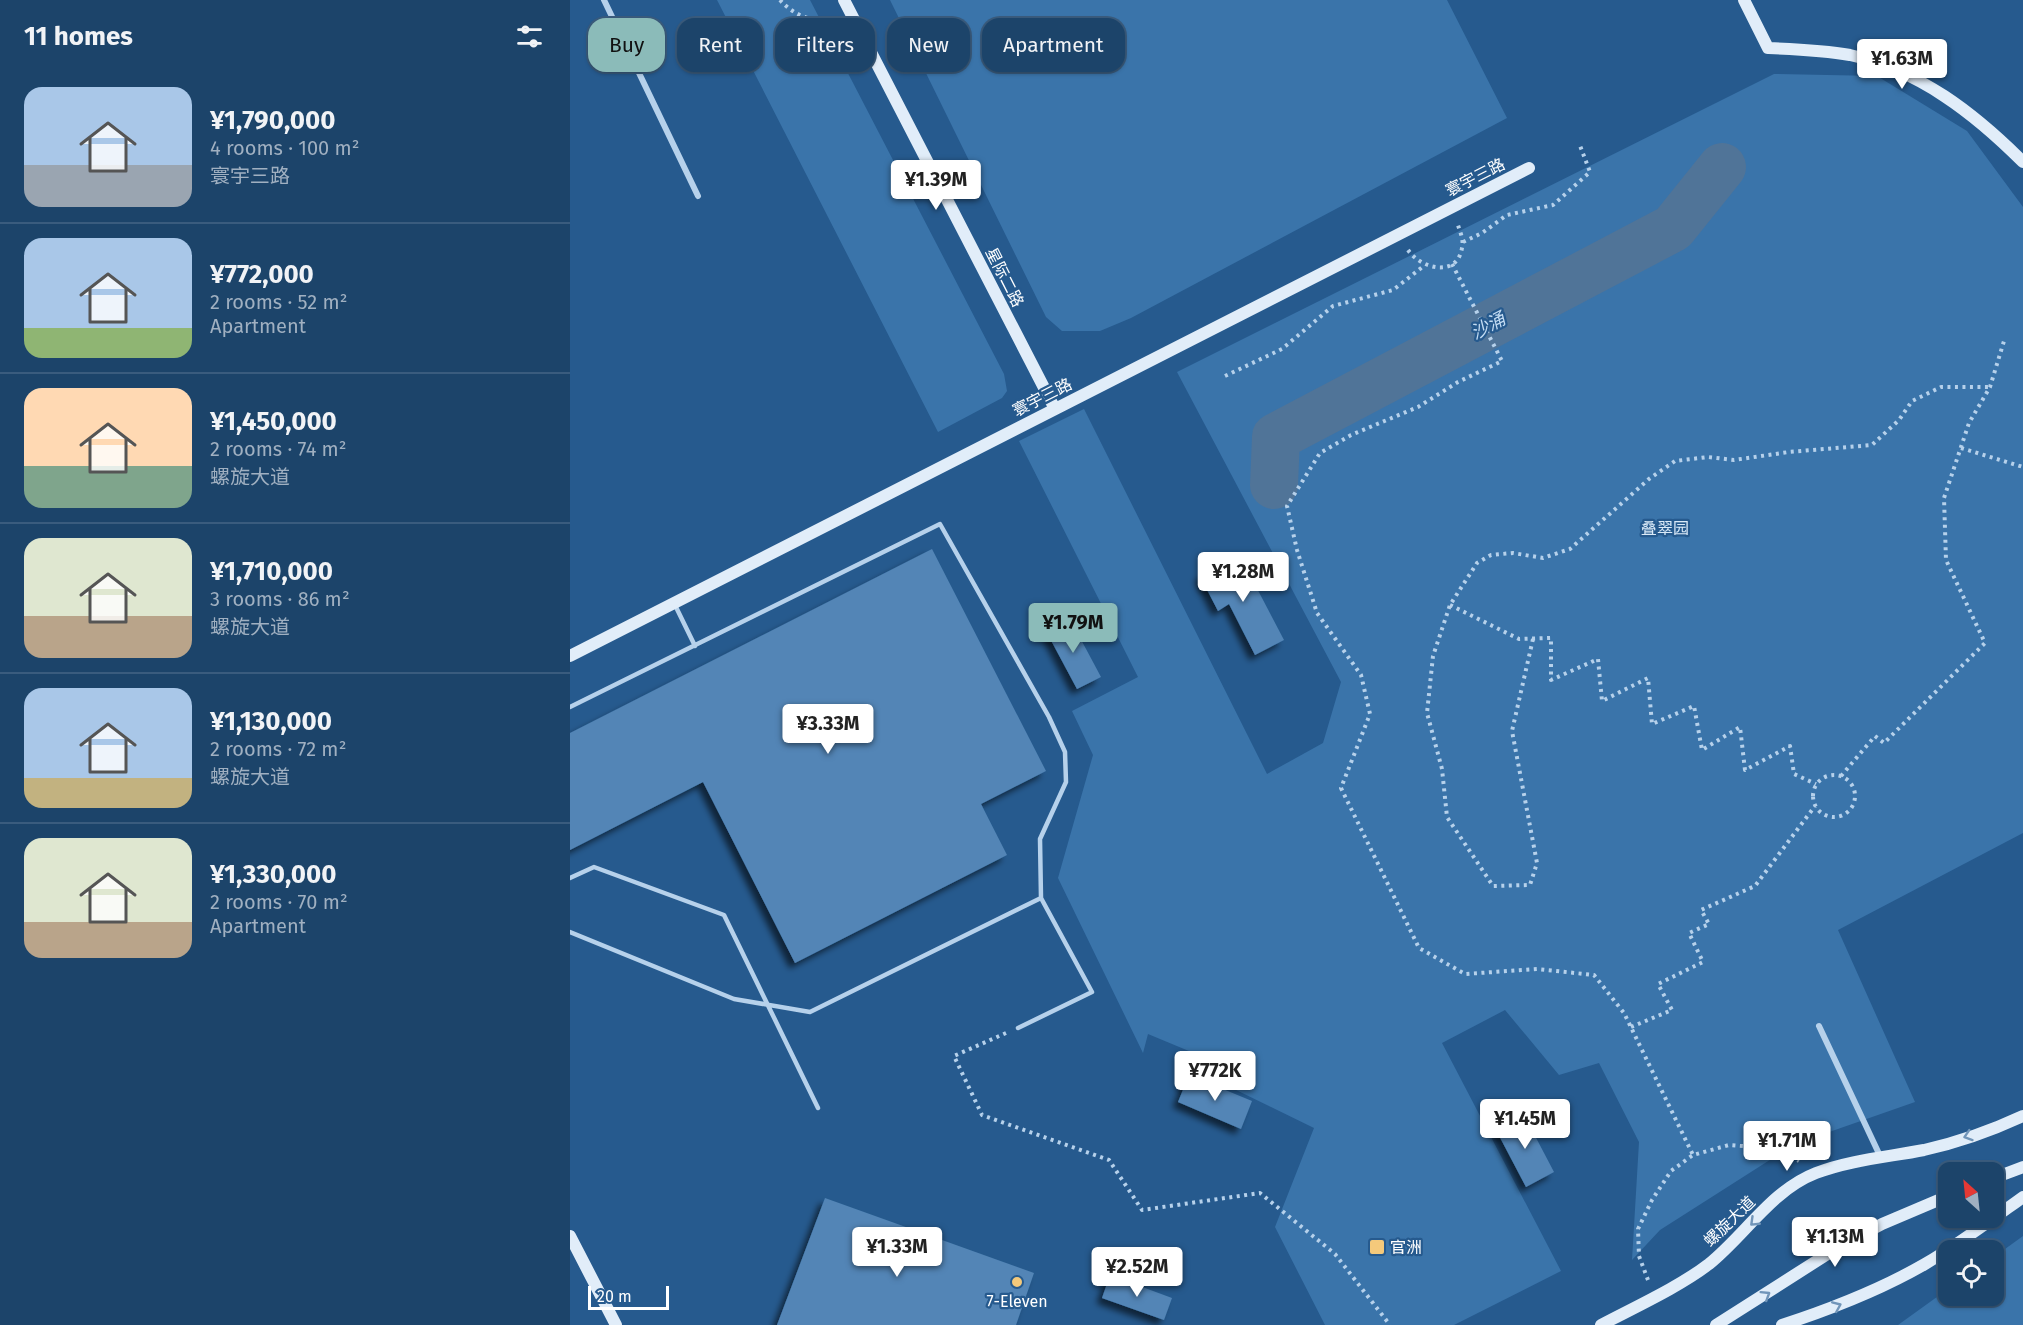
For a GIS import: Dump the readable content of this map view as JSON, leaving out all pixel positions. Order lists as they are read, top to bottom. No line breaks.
{"streets":{"street":["寰宇三路","星际二路","螺旋大道"]},"crossings":[["寰宇三路","星际二路"]],"water":["沙涌"],"parks":["叠翠园"],"places":{"transit":["官洲"],"other":["7-Eleven"]},"scale_bar":"20 m","north":"top left","page":{"heading":"11 homes","chip":["Buy","Rent","Filters","New","Apartment"],"price":["¥1.63M","¥1.39M","¥1.28M","¥1.79M","¥3.33M","¥772K","¥1.45M","¥1.71M","¥1.13M","¥1.33M","¥2.52M"],"list":[{"name":"¥1,790,000","note":"4 rooms · 100 m² · 寰宇三路"},{"name":"¥772,000","note":"2 rooms · 52 m² · Apartment"},{"name":"¥1,450,000","note":"2 rooms · 74 m² · 螺旋大道"},{"name":"¥1,710,000","note":"3 rooms · 86 m² · 螺旋大道"},{"name":"¥1,130,000","note":"2 rooms · 72 m² · 螺旋大道"},{"name":"¥1,330,000","note":"2 rooms · 70 m² · Apartment"}],"scale":"20 m"}}
